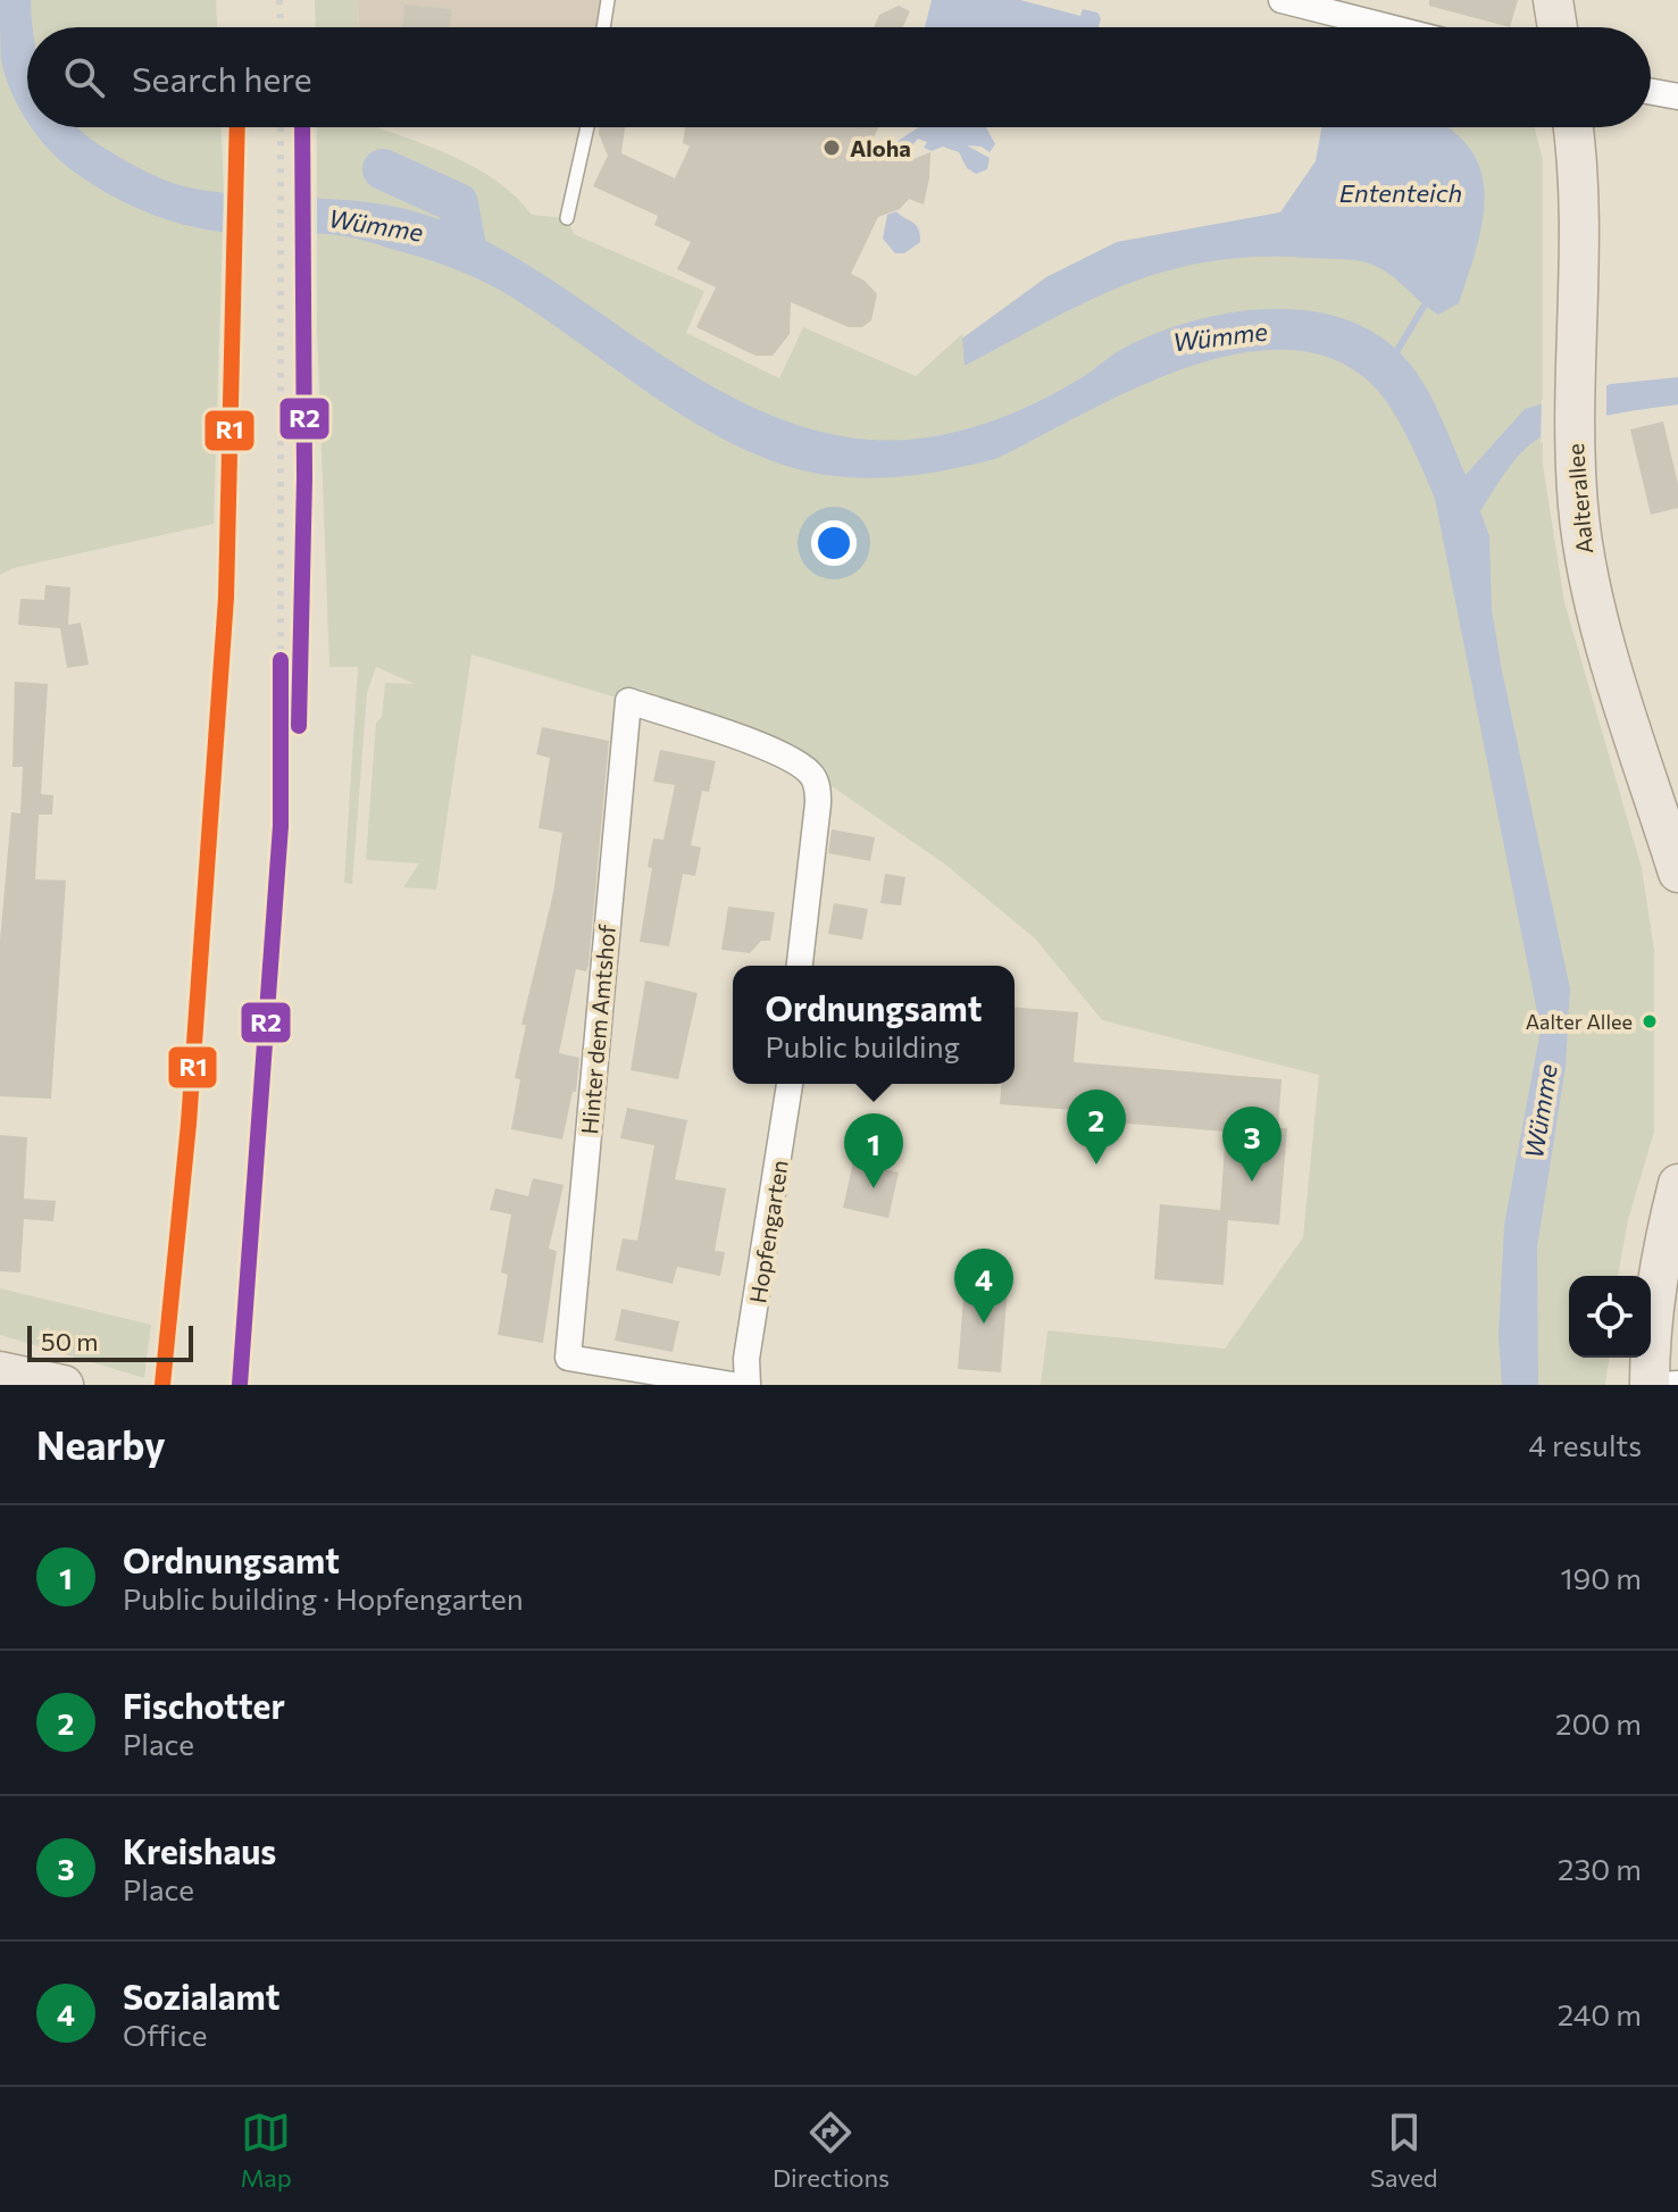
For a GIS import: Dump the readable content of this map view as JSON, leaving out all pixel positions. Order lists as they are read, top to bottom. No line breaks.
{"streets":{"main road":["Aalterallee"],"street":["Hinter dem Amtshof","Hopfengarten"]},"water":["Ententeich","Wümme"],"places":["Aloha","Aalter Allee"],"lines":["transit line R1","transit line R2"],"scale_bar":"50 m","page":{"search":"Search here","popup":["Ordnungsamt","Public building"],"pins":["2","3","1","4"],"scale":"50 m","heading":["Nearby","4 results"],"list":[{"mark":"1","name":"Ordnungsamt","note":"Public building · Hopfengarten","value":"190 m"},{"mark":"2","name":"Fischotter","note":"Place","value":"200 m"},{"mark":"3","name":"Kreishaus","note":"Place","value":"230 m"},{"mark":"4","name":"Sozialamt","note":"Office","value":"240 m"}],"nav":["Map","Directions","Saved"]}}
